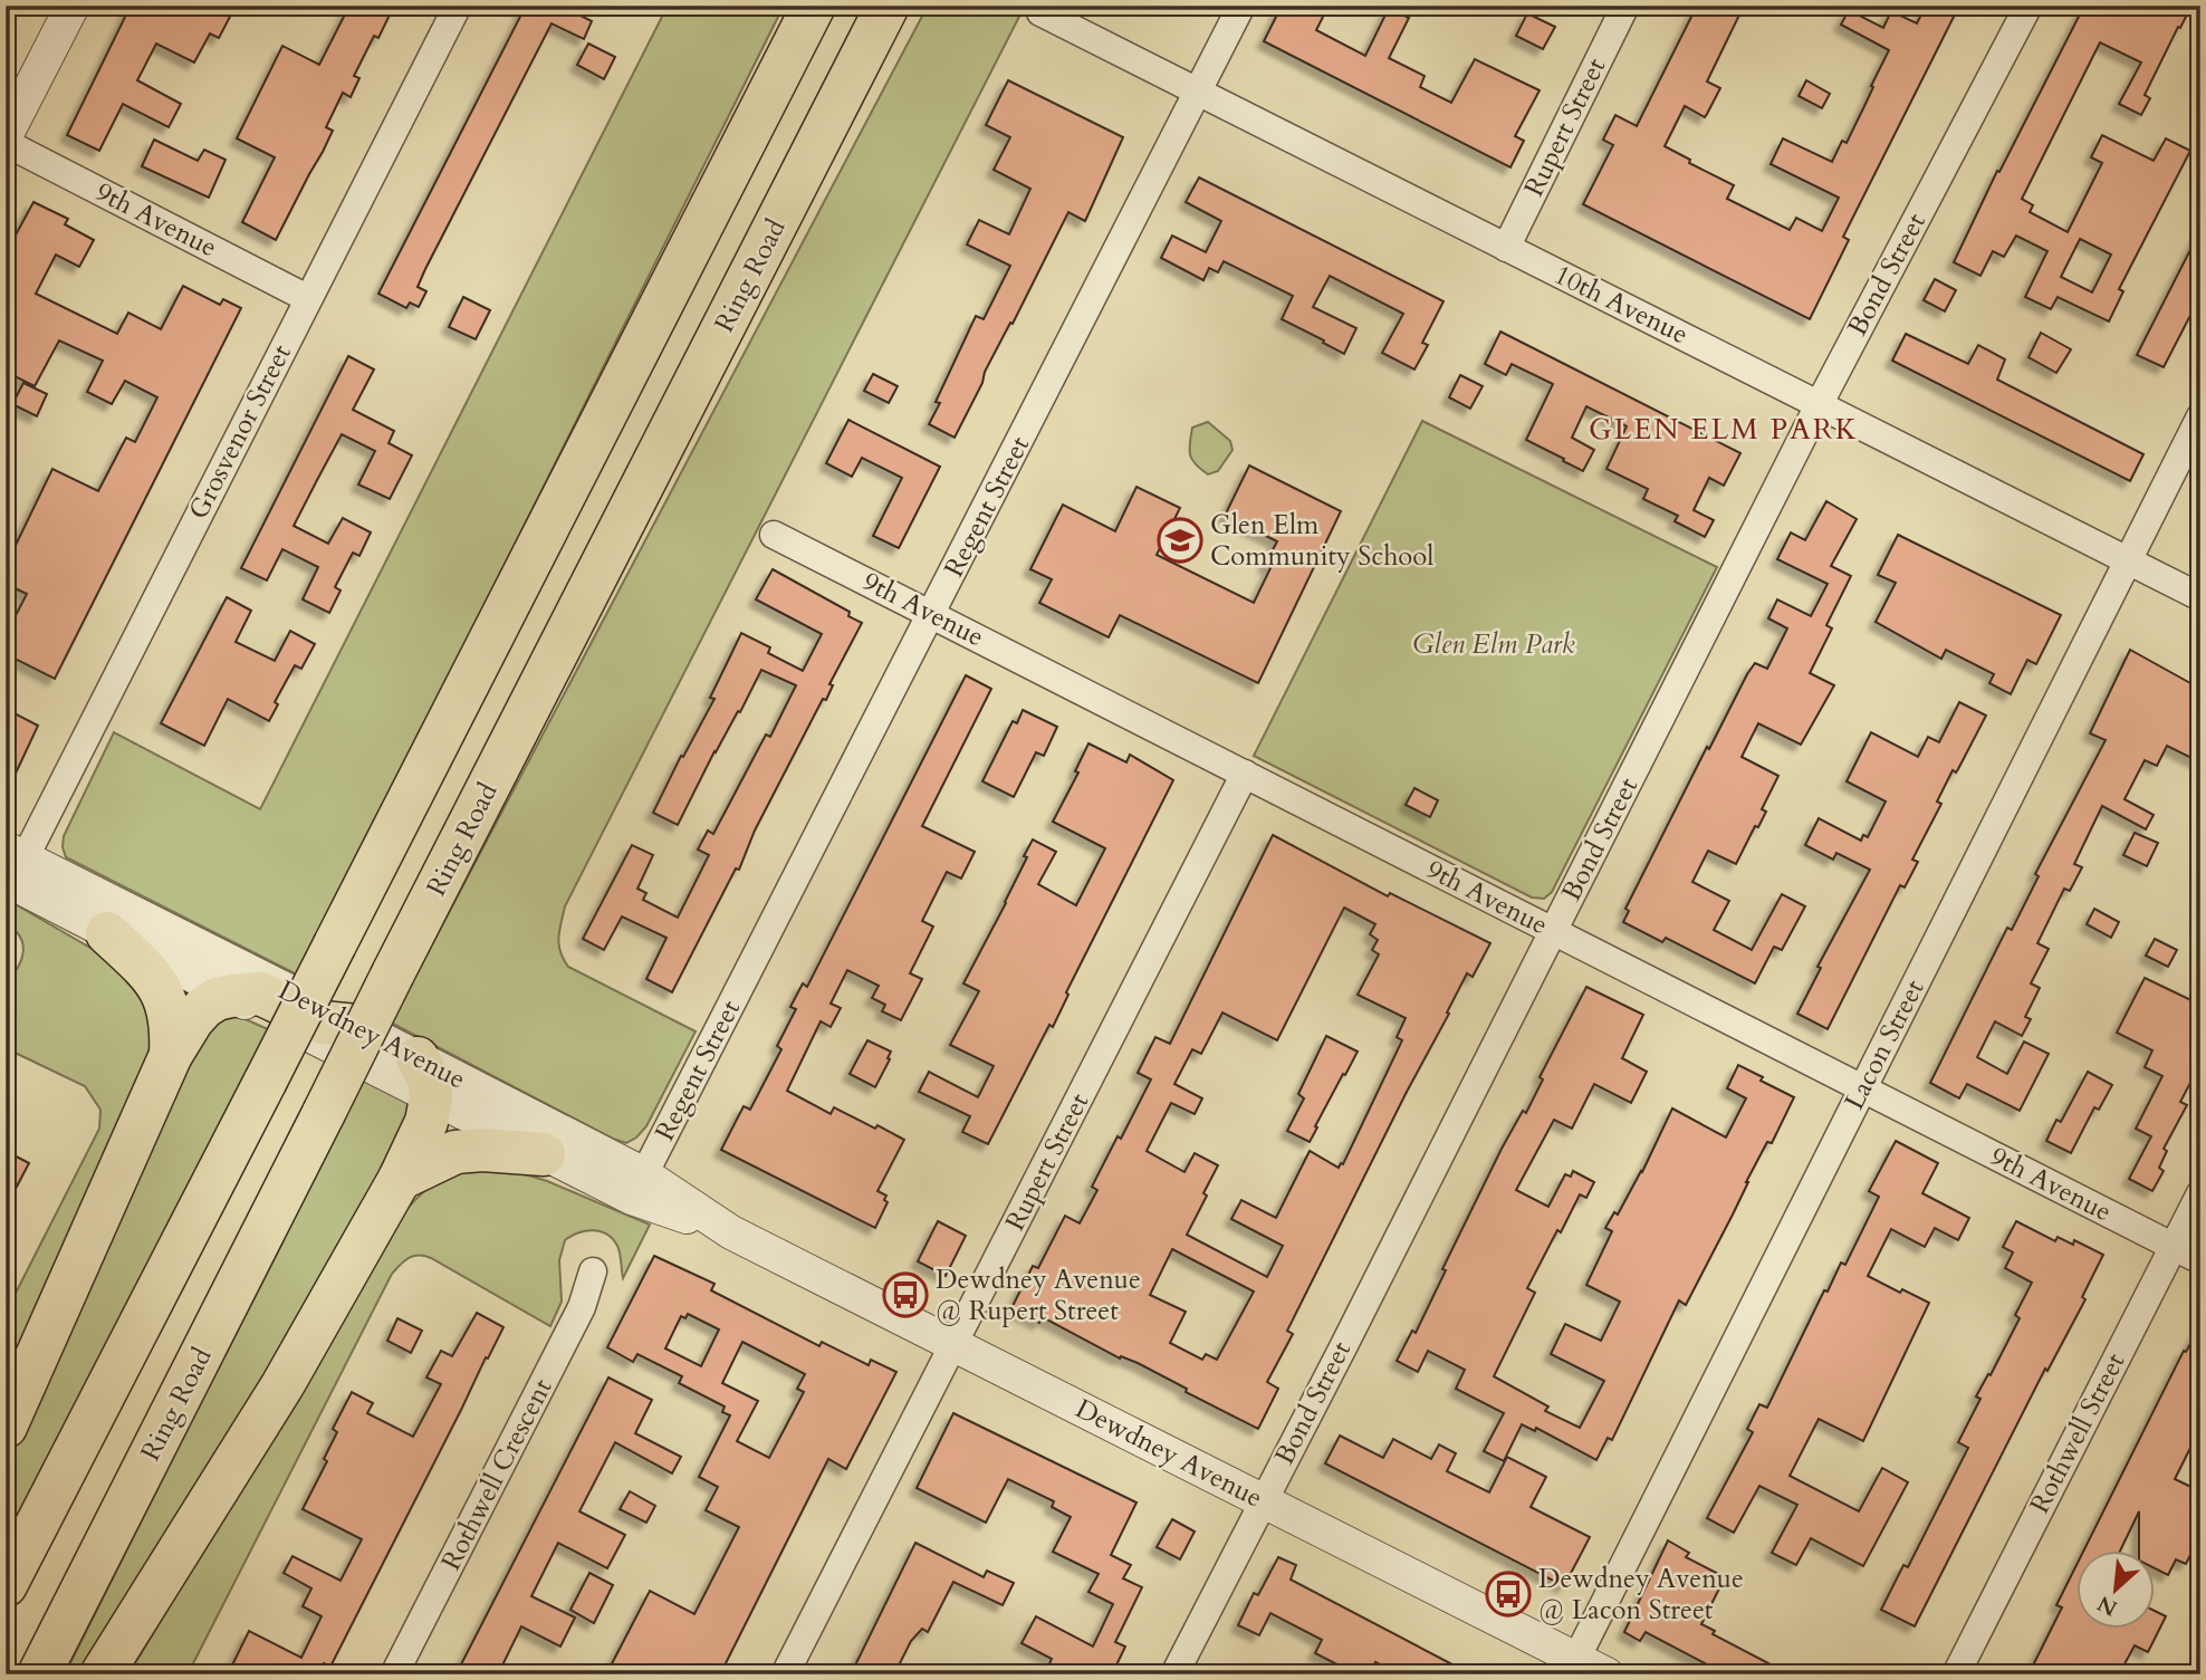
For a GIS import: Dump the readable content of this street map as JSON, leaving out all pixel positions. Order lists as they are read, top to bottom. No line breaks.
{"streets":{"highway":["Ring Road"],"street":["Rupert Street","9th Avenue","Bond Street","10th Avenue","Grosvenor Street","Regent Street","Dewdney Avenue","Lacon Street","Rothwell Street","Rothwell Crescent"]},"crossings":[["Rupert Street","9th Avenue"],["Rupert Street","10th Avenue"],["Rupert Street","Dewdney Avenue"],["9th Avenue","Bond Street"],["9th Avenue","Grosvenor Street"],["9th Avenue","Regent Street"],["9th Avenue","Lacon Street"],["9th Avenue","Rothwell Street"],["Bond Street","10th Avenue"],["Bond Street","Dewdney Avenue"],["10th Avenue","Regent Street"],["10th Avenue","Lacon Street"],["Grosvenor Street","Dewdney Avenue"],["Regent Street","Dewdney Avenue"],["Dewdney Avenue","Lacon Street"]],"districts":["GLEN ELM PARK"],"parks":["Glen Elm Park"],"places":{"school or university":["Glen Elm Community School"],"bus stop":["Dewdney Avenue @ Rupert Street","Dewdney Avenue @ Lacon Street"]},"north":"bottom left"}
